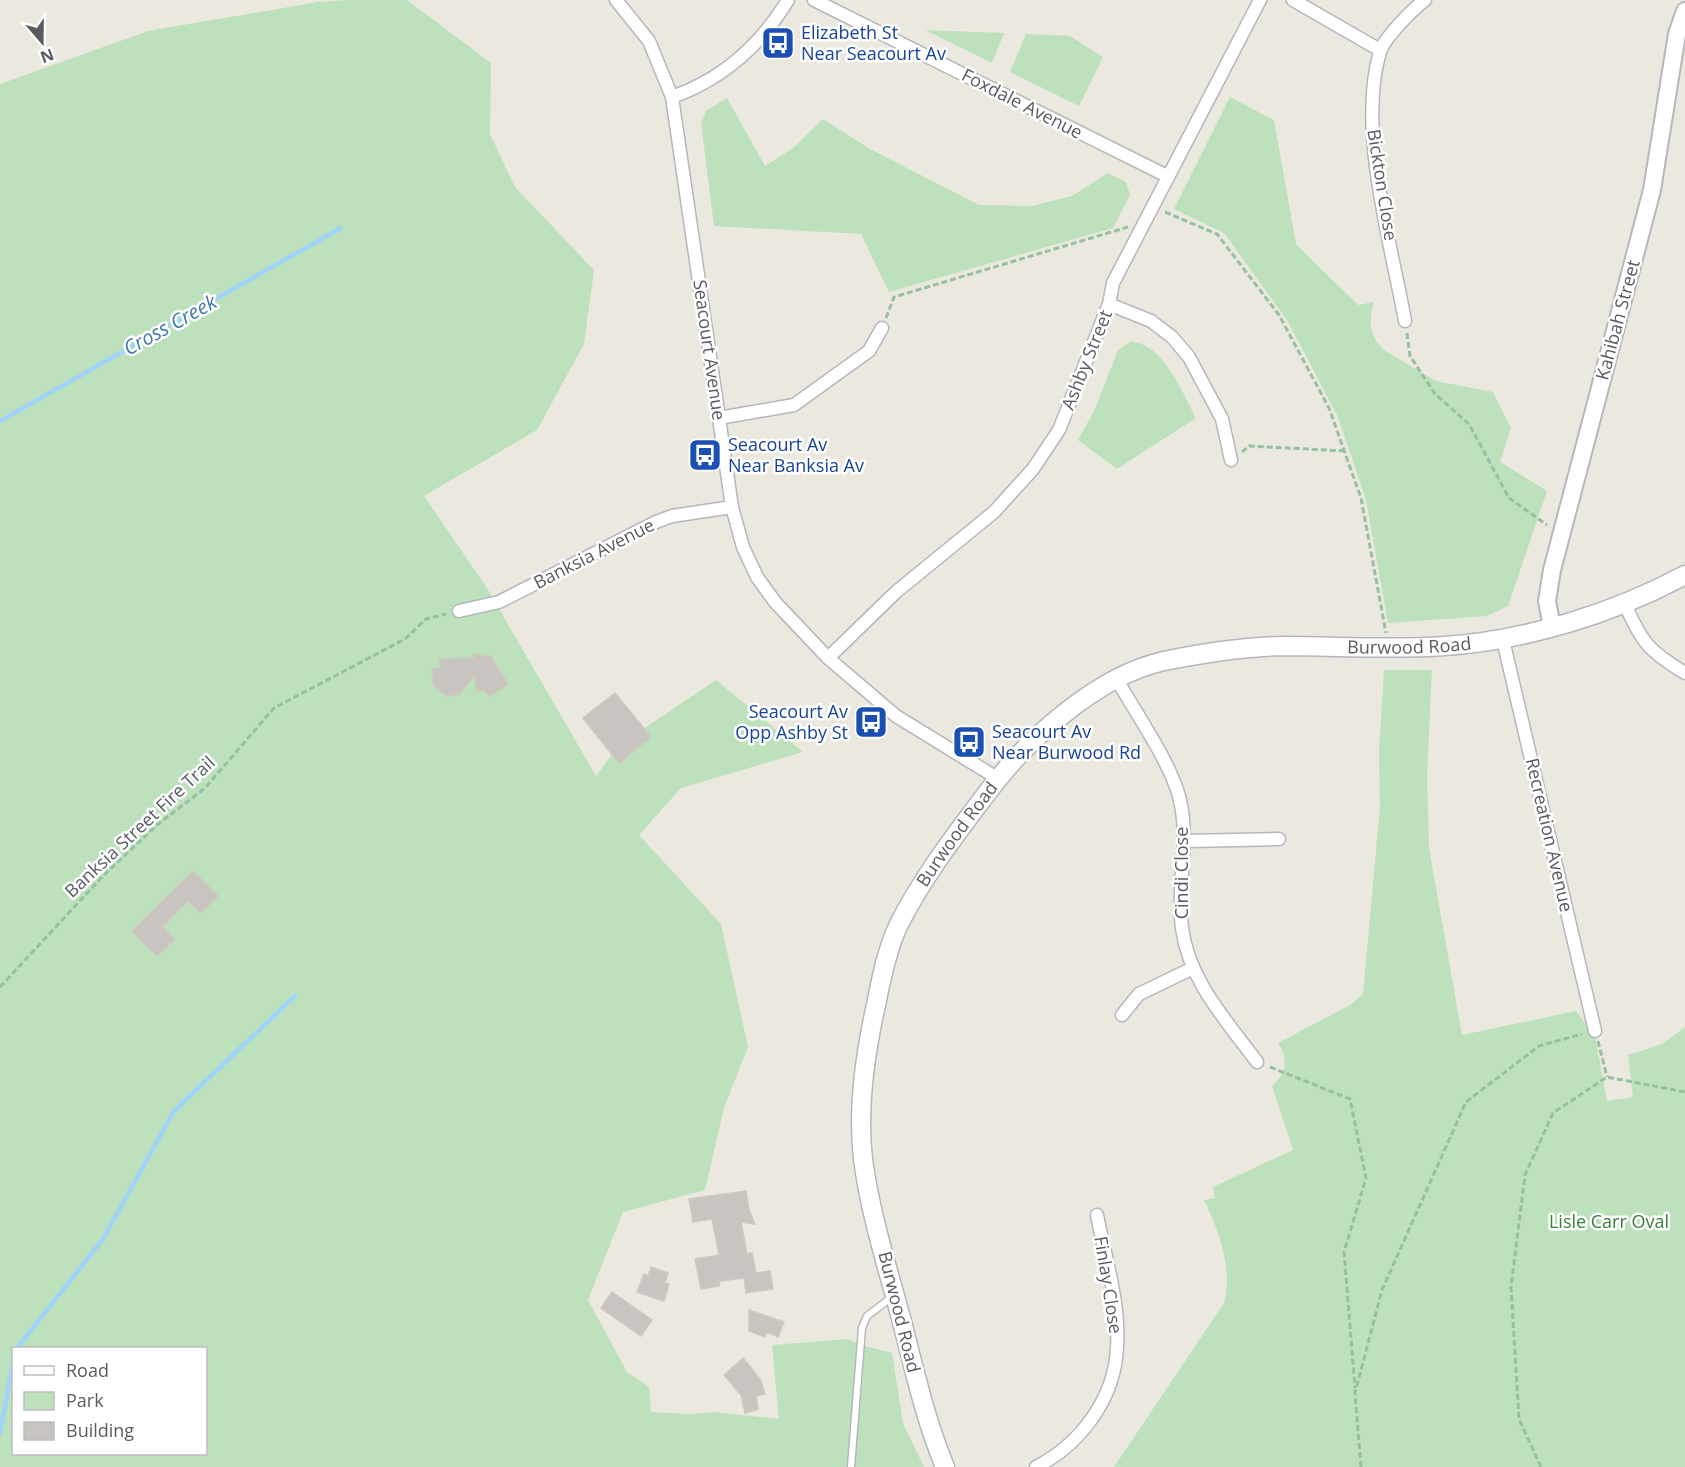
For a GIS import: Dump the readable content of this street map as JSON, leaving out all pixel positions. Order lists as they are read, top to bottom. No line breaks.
{"streets":{"main road":["Burwood Road"],"street":["Foxdale Avenue","Bickton Close","Kahibah Street","Seacourt Avenue","Ashby Street","Banksia Avenue","Recreation Avenue","Cindi Close","Finlay Close"],"path":["Banksia Street Fire Trail"]},"crossings":[["Foxdale Avenue","Ashby Street"],["Kahibah Street","Burwood Road"],["Seacourt Avenue","Ashby Street"],["Seacourt Avenue","Banksia Avenue"],["Seacourt Avenue","Burwood Road"],["Banksia Avenue","Banksia Street Fire Trail"],["Burwood Road","Recreation Avenue"],["Burwood Road","Cindi Close"]],"water":["Cross Creek"],"parks":["Lisle Carr Oval"],"places":{"bus stop":["Elizabeth St Near Seacourt Av","Seacourt Av Near Banksia Av","Seacourt Av Opp Ashby St","Seacourt Av Near Burwood Rd"]},"legend":["Road","Park","Building"],"north":"bottom"}
